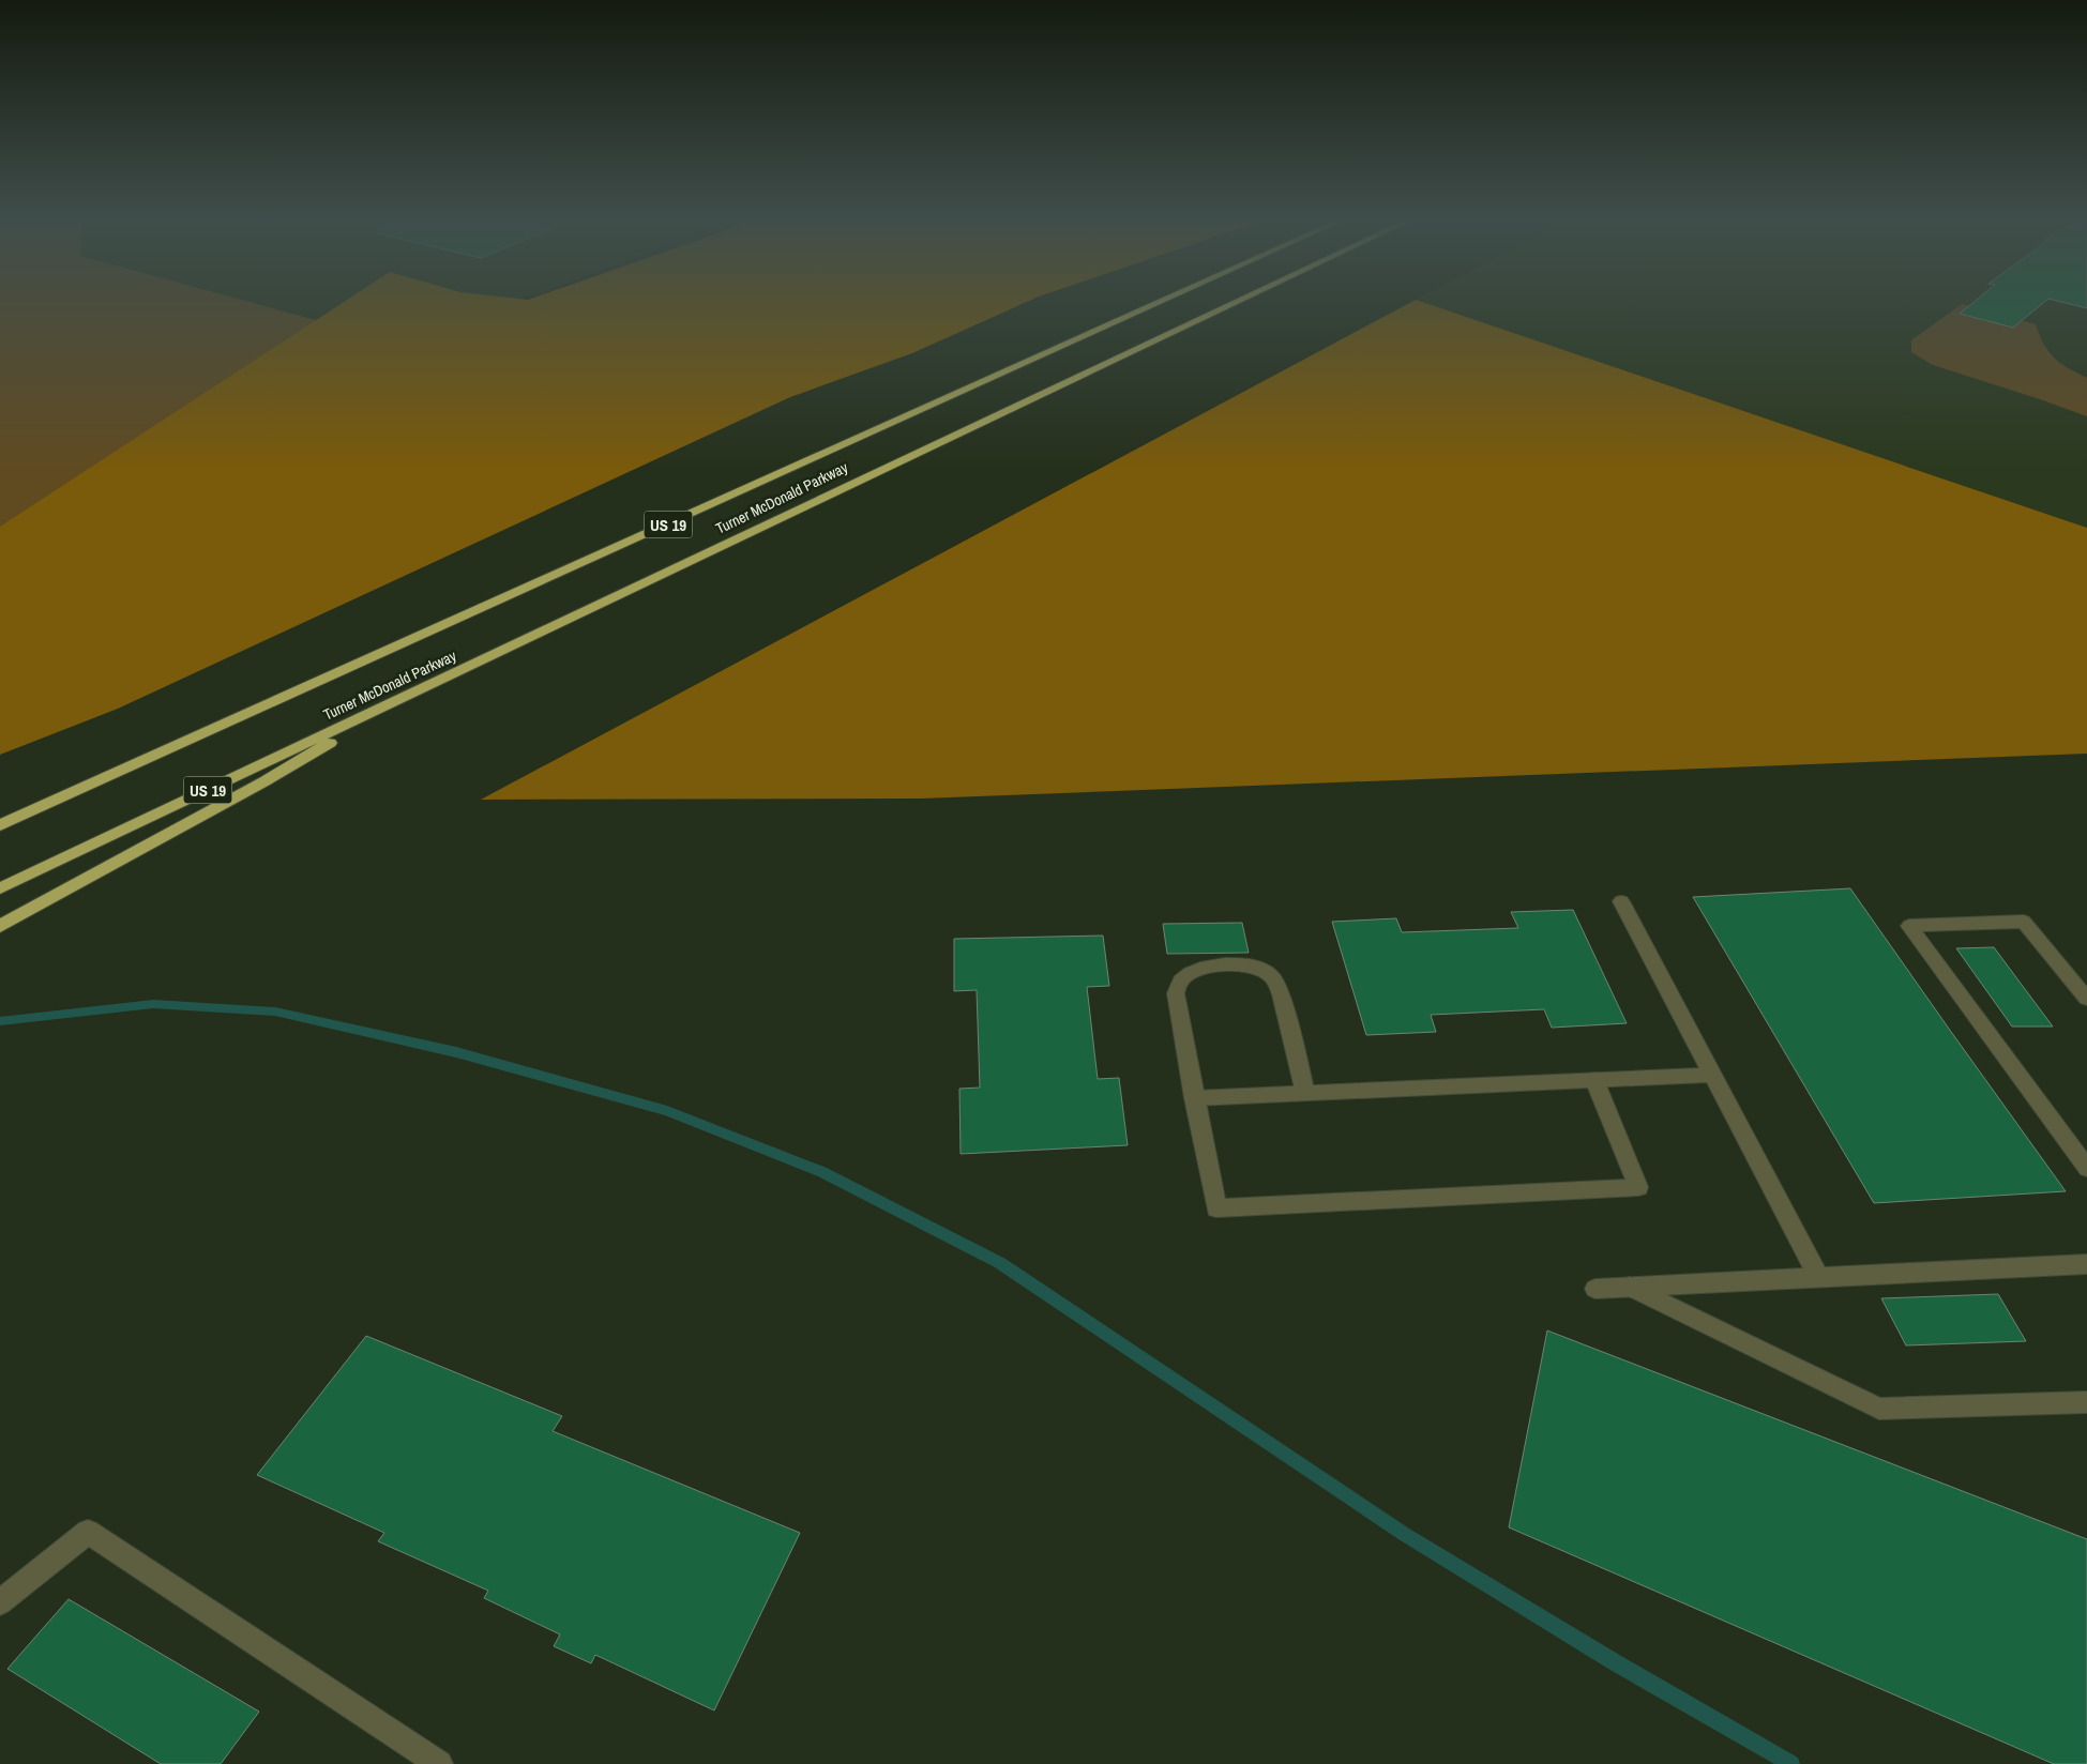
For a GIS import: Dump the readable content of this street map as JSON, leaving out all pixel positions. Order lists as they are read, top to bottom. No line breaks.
{"streets":{"highway":["Turner McDonald Parkway","US 19"]}}
